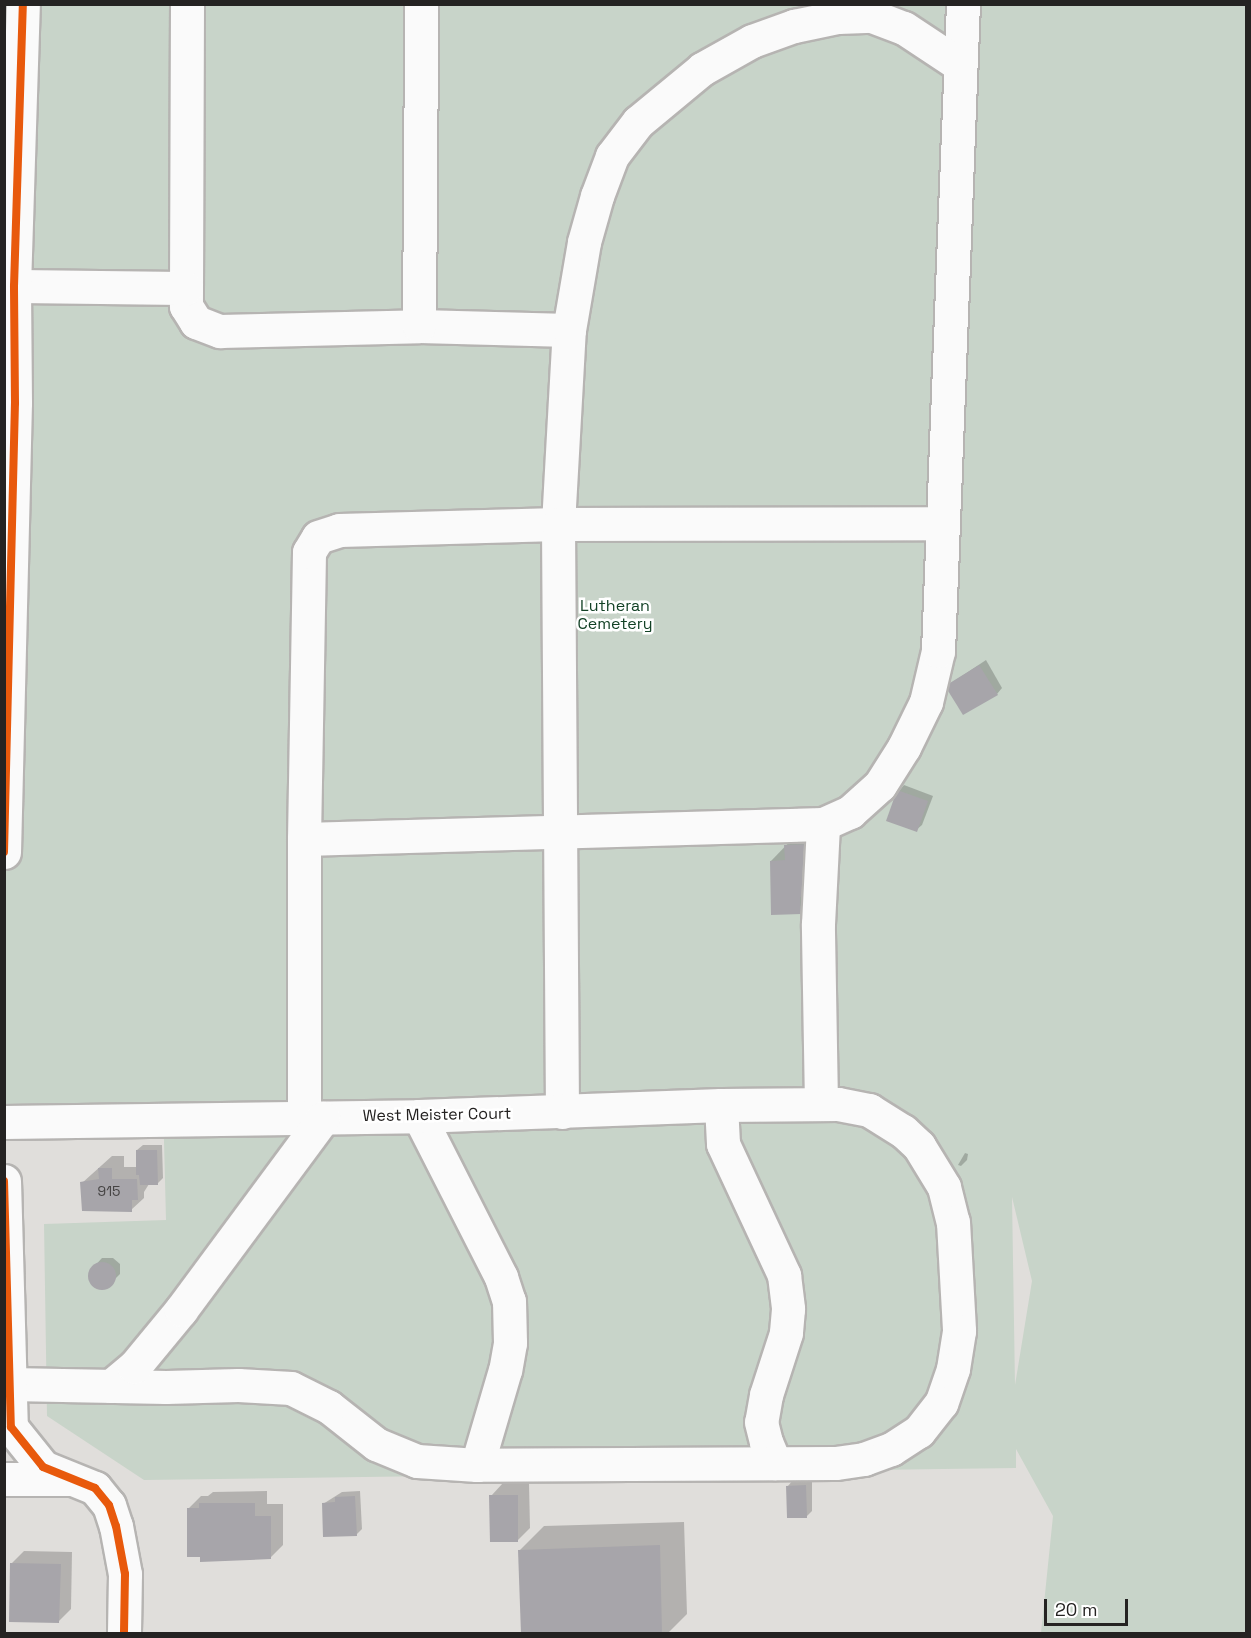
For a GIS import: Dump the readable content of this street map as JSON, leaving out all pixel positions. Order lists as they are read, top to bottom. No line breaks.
{"streets":{"street":["West Meister Court"]},"parks":["Lutheran Cemetery"],"house_numbers":["915"],"scale_bar":"20 m"}
